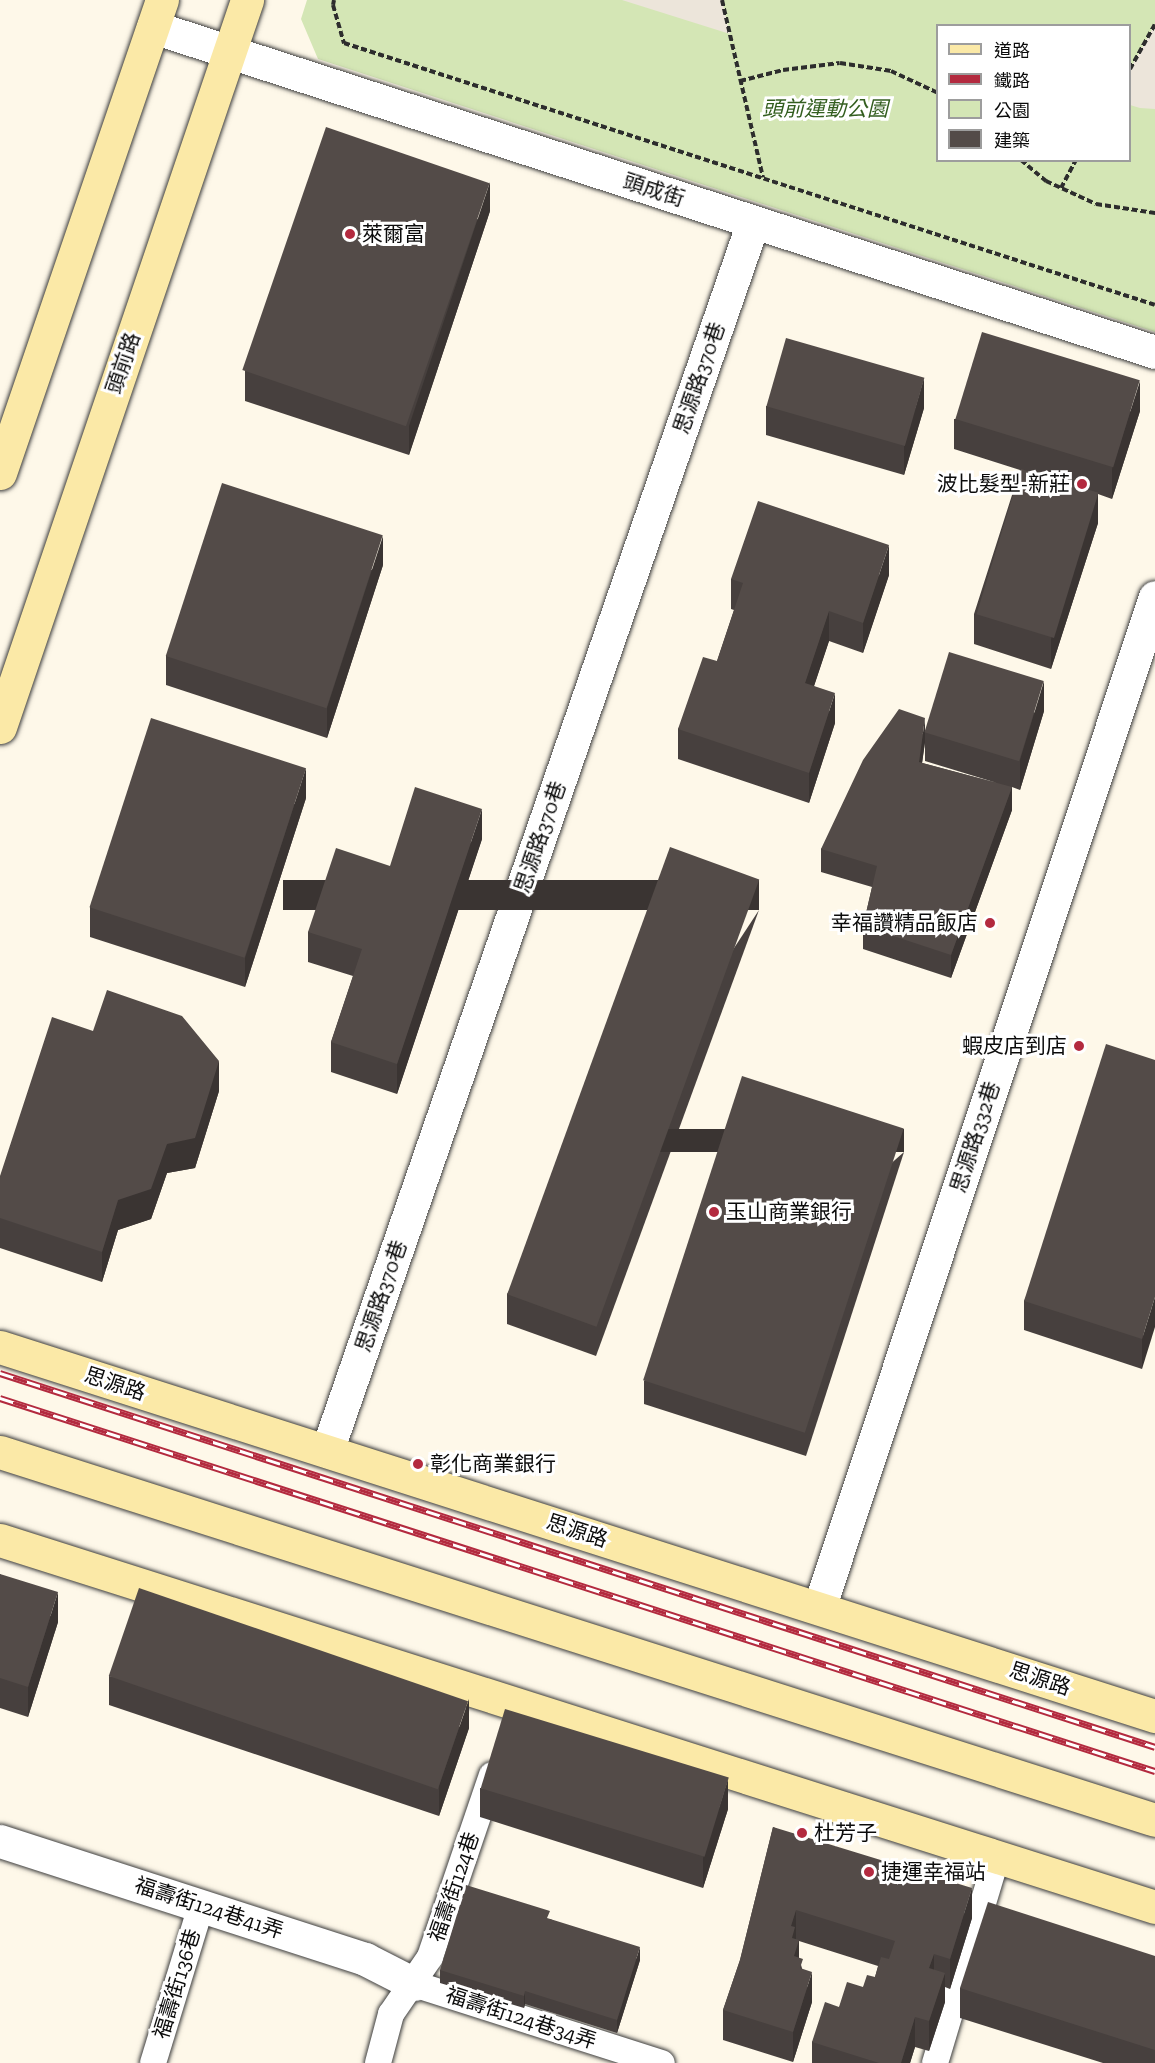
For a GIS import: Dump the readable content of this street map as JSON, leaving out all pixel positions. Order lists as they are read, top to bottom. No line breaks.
{"streets":{"main road":["頭前路","思源路"],"street":["頭成街","思源路370巷","思源路332巷","福壽街124巷41弄"],"lane":["福壽街124巷","福壽街136巷","福壽街124巷34弄"]},"crossings":[["頭成街","頭前路"],["頭成街","思源路370巷"],["思源路370巷","思源路"],["思源路332巷","思源路"],["福壽街124巷","福壽街124巷41弄"],["福壽街124巷","福壽街124巷34弄"],["福壽街124巷41弄","福壽街136巷"],["福壽街124巷41弄","福壽街124巷34弄"]],"parks":["頭前運動公園"],"places":["萊爾富","波比髮型-新莊","幸福讚精品飯店","蝦皮店到店","玉山商業銀行","彰化商業銀行","杜芳子","捷運幸福站"],"legend":["道路","鐵路","公園","建築"]}
